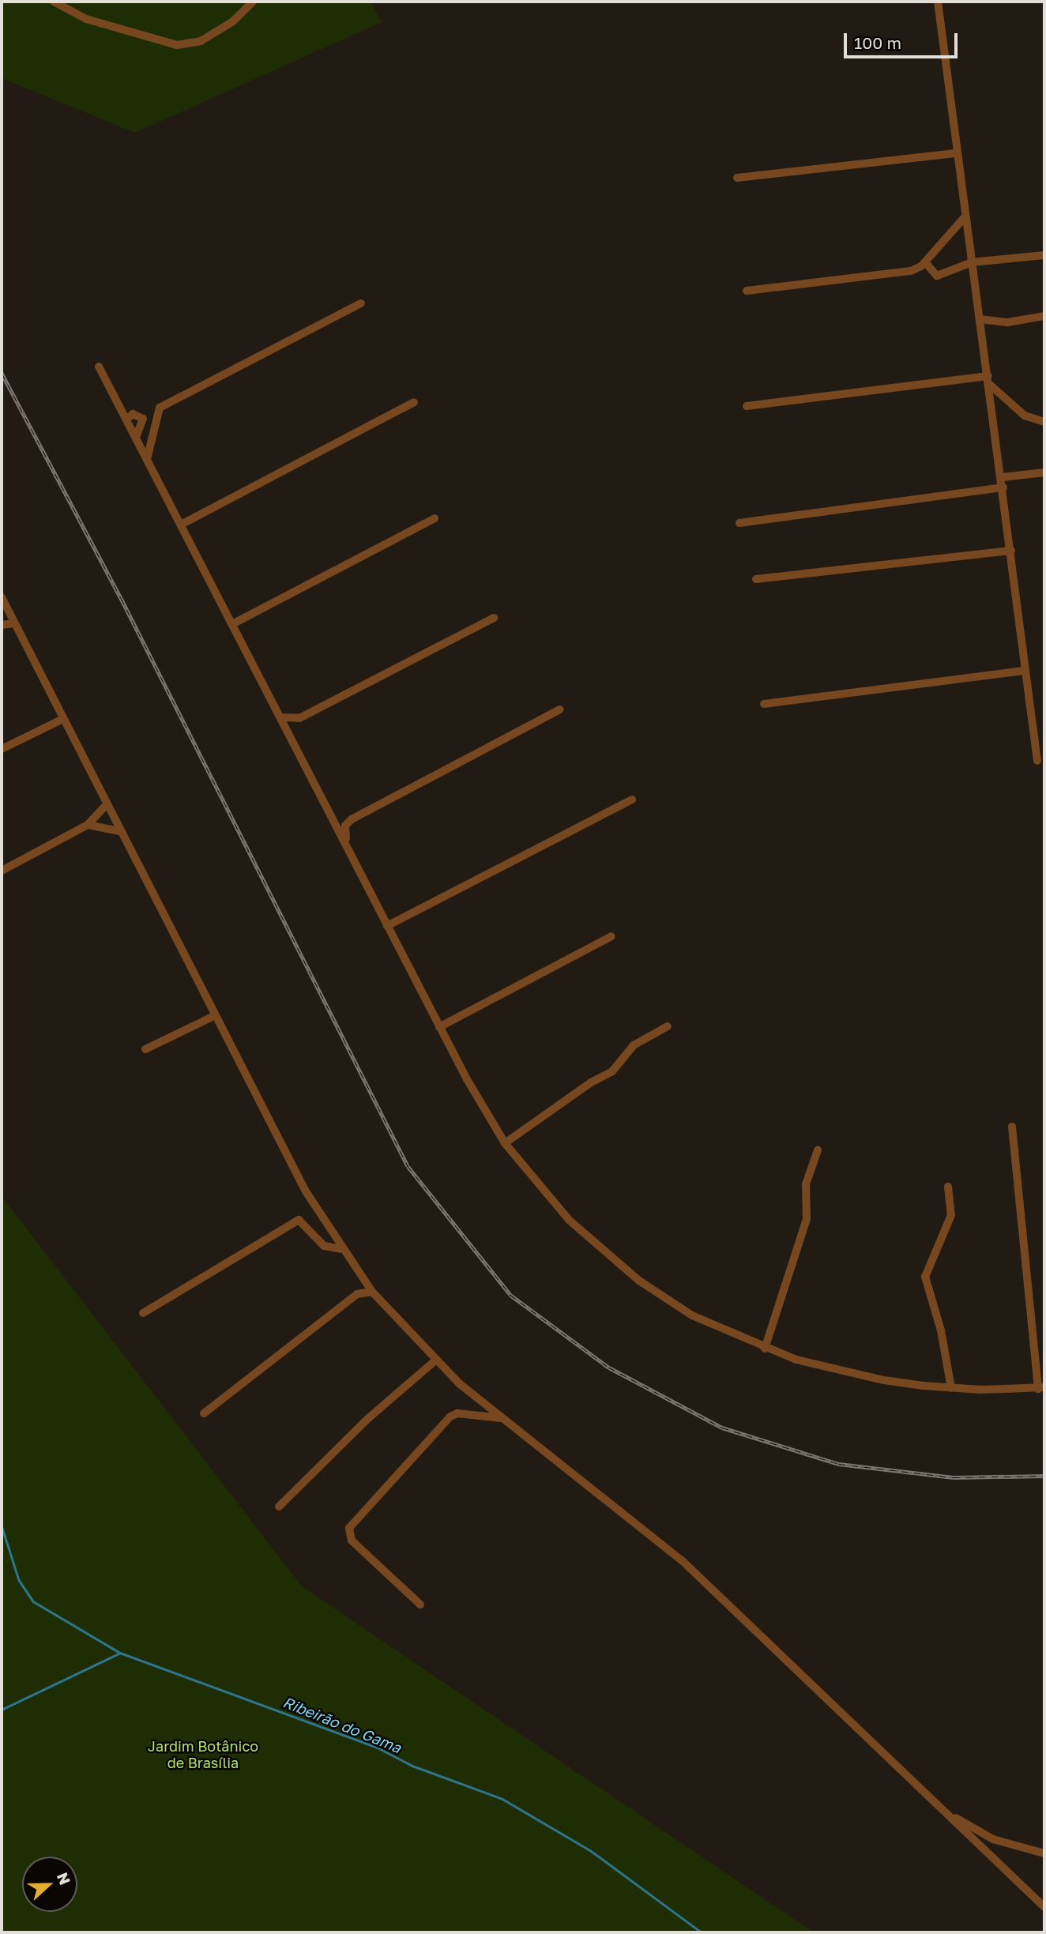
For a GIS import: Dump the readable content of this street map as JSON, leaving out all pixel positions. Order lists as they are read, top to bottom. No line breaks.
{"water":["Ribeirão do Gama"],"parks":["Jardim Botânico de Brasília"],"scale_bar":"100 m","north":"right"}
